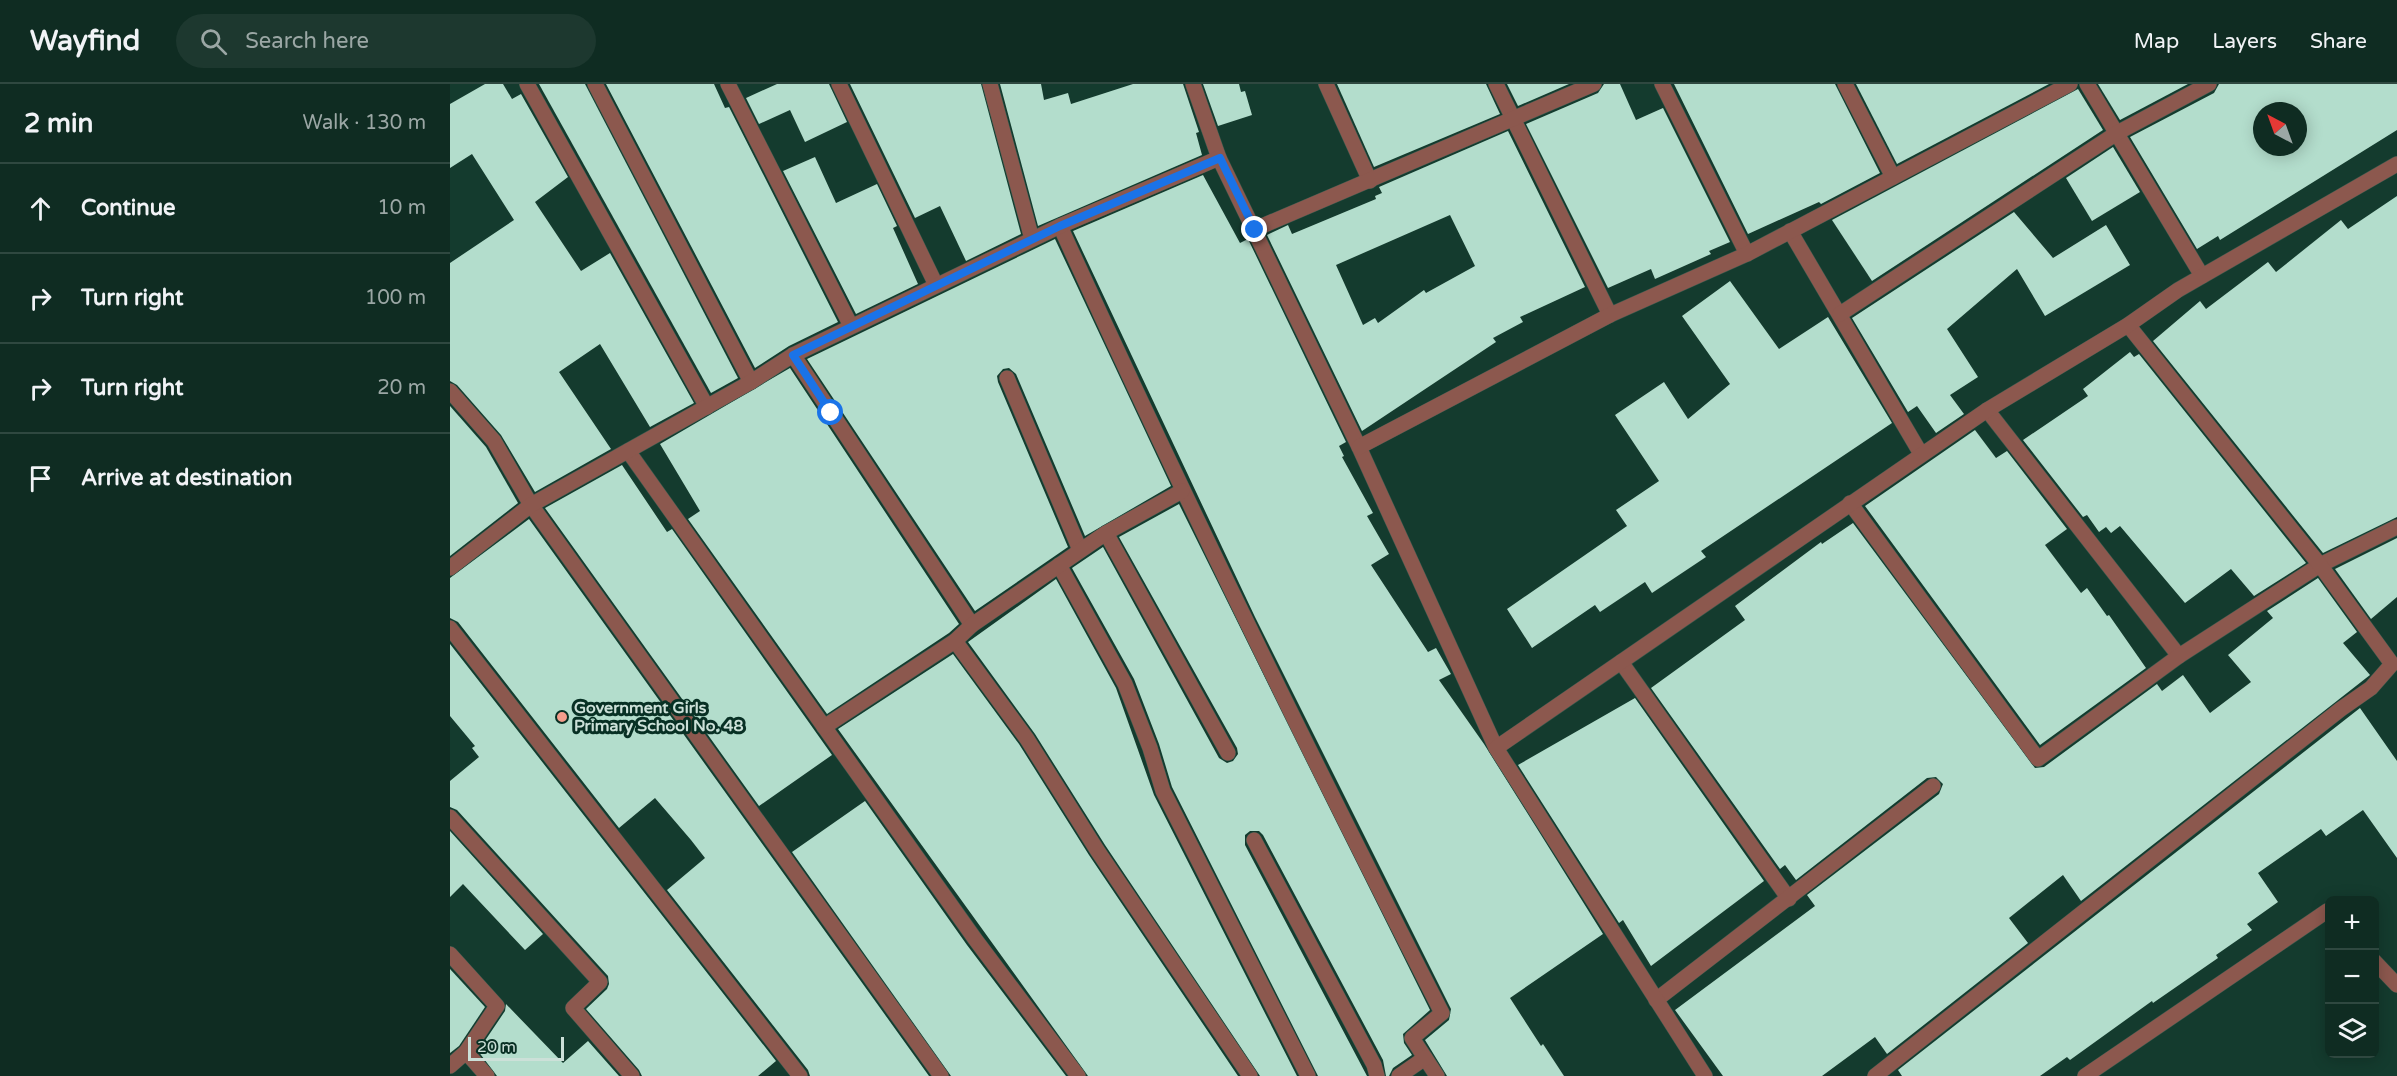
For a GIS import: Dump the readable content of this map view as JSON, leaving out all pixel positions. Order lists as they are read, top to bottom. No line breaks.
{"places":["Government Girls Primary School No. 48"],"scale_bar":"20 m","north":"top left","page":{"header":"Wayfind","search":"Search here","nav":["Map","Layers","Share"],"heading":["2 min","Walk · 130 m"],"list":[["Continue","10 m"],["Turn right","100 m"],["Turn right","20 m"],"Arrive at destination"],"map_buttons":["+","−"],"scale":"20 m"}}
